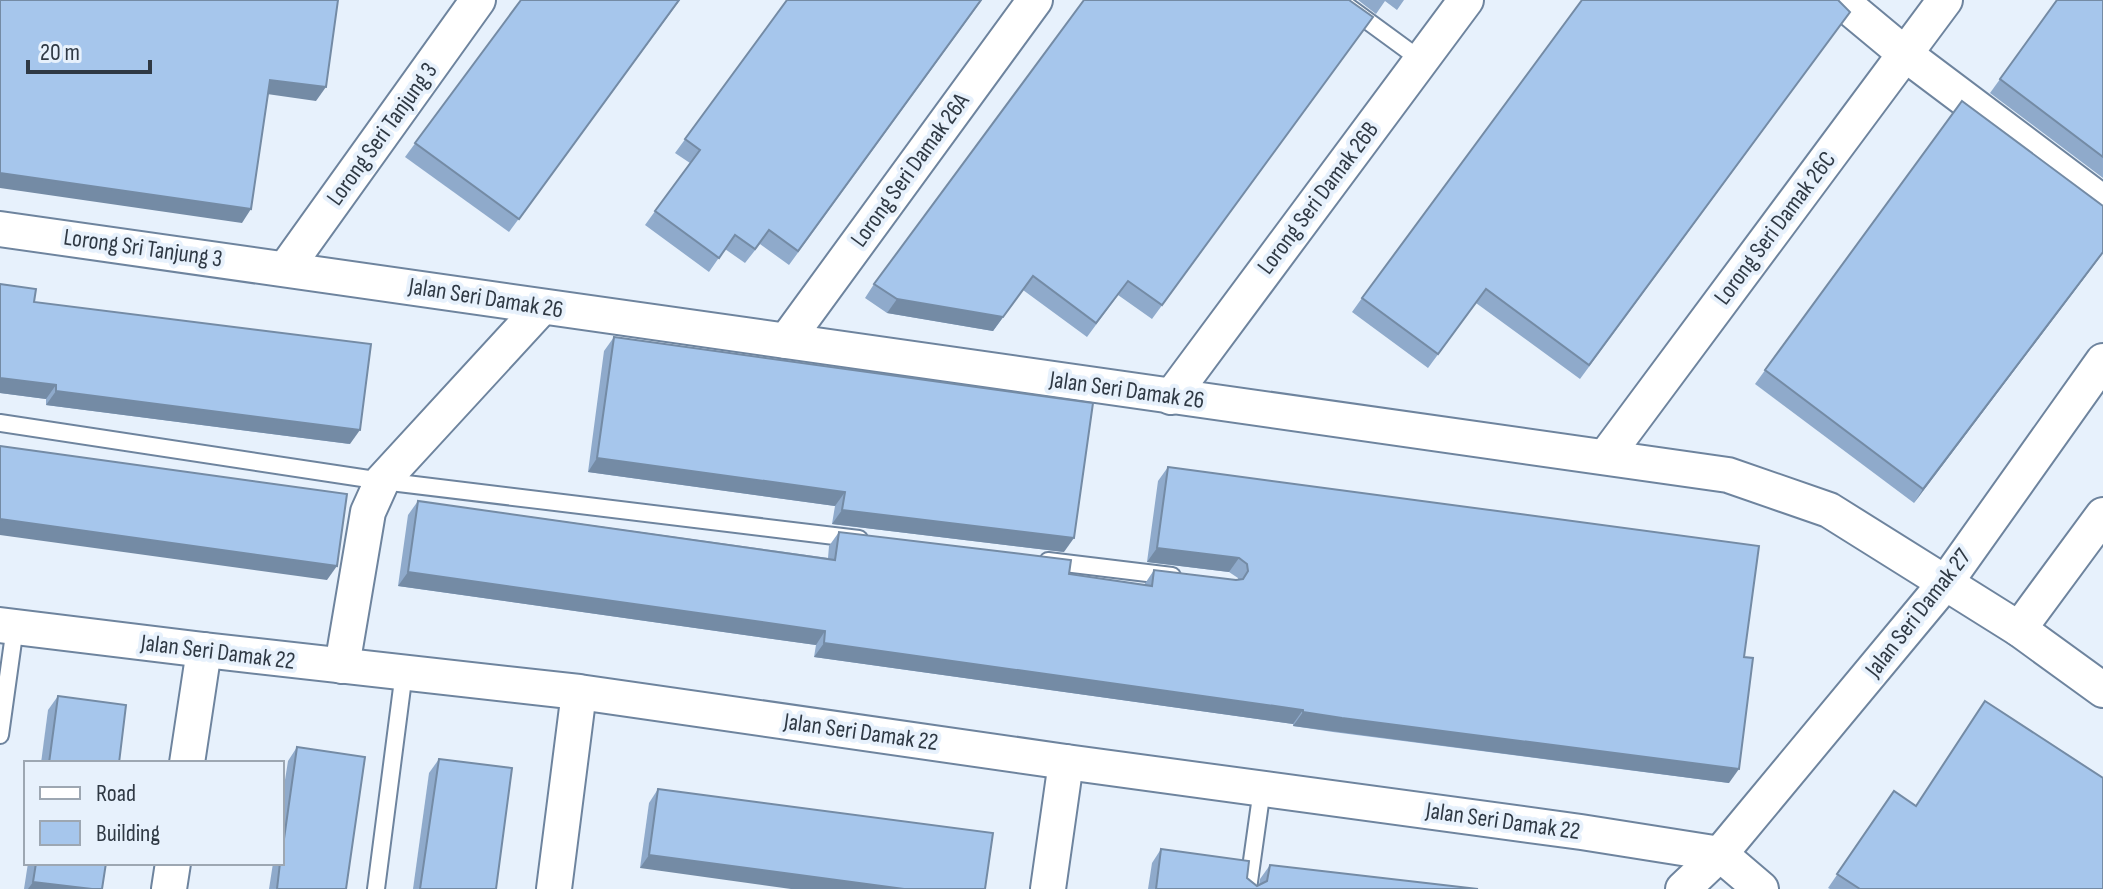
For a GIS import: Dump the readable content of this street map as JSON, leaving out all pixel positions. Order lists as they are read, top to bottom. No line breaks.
{"streets":{"street":["Lorong Seri Tanjung 3","Lorong Seri Damak 26A","Lorong Seri Damak 26B","Lorong Seri Damak 26C","Lorong Sri Tanjung 3","Jalan Seri Damak 26","Jalan Seri Damak 27","Jalan Seri Damak 22"]},"crossings":[["Lorong Seri Tanjung 3","Lorong Sri Tanjung 3"],["Lorong Seri Tanjung 3","Jalan Seri Damak 26"],["Lorong Seri Damak 26A","Jalan Seri Damak 26"],["Lorong Seri Damak 26B","Jalan Seri Damak 26"],["Lorong Seri Damak 26C","Jalan Seri Damak 26"],["Lorong Sri Tanjung 3","Jalan Seri Damak 26"],["Jalan Seri Damak 26","Jalan Seri Damak 27"],["Jalan Seri Damak 27","Jalan Seri Damak 22"]],"legend":["Road","Building"],"scale_bar":"20 m"}
